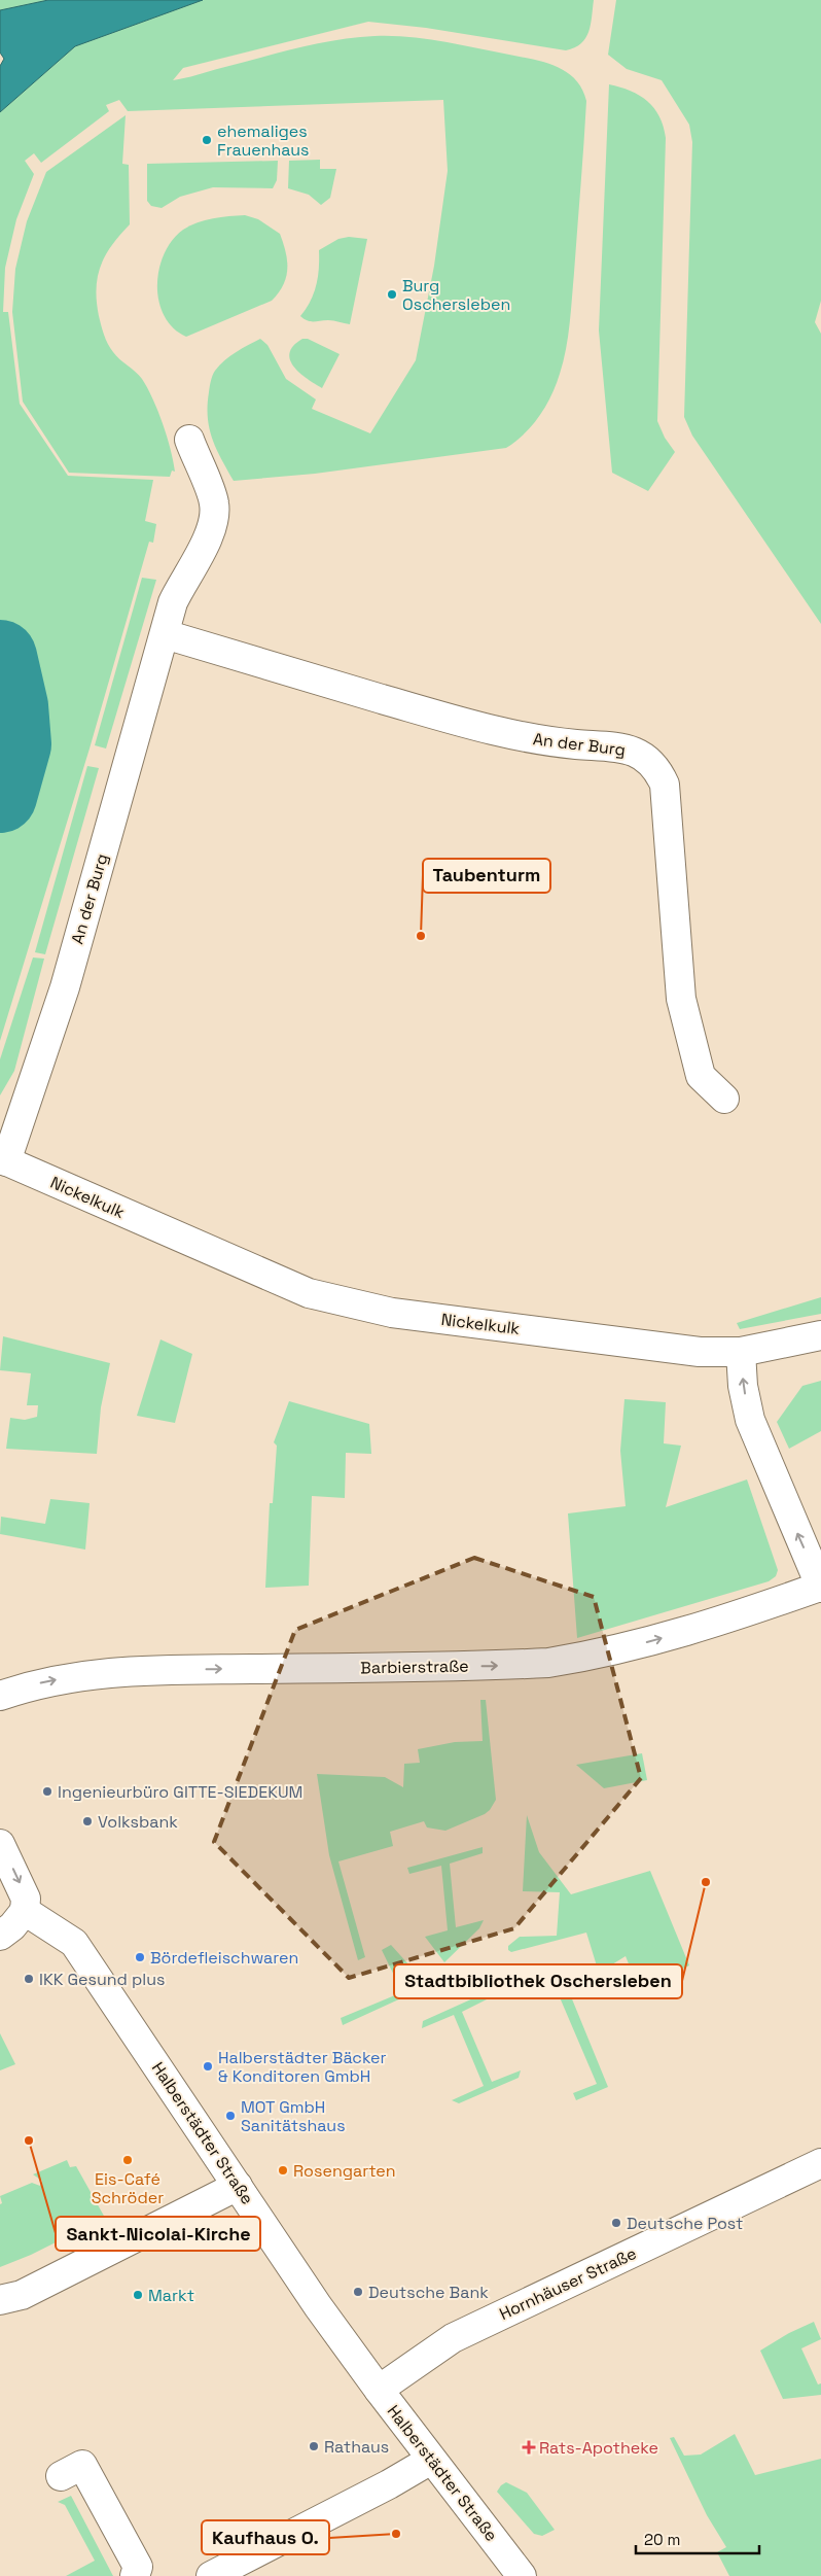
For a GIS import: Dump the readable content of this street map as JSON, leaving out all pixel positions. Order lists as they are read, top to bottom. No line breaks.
{"streets":{"street":["An der Burg","Nickelkulk","Barbierstraße","Halberstädter Straße","Hornhäuser Straße"]},"crossings":[["An der Burg","Nickelkulk"],["Halberstädter Straße","Hornhäuser Straße"]],"one_way":["Barbierstraße"],"places":{"other":["ehemaliges Frauenhaus","Burg Oschersleben","Taubenturm","Ingenieurbüro GITTE-SIEDEKUM","Volksbank","Stadtbibliothek Oschersleben","Bördefleischwaren","IKK Gesund plus","Halberstädter Bäcker & Konditoren GmbH","MOT GmbH Sanitätshaus","Sankt-Nicolai-Kirche","Eis-Café Schröder","Rosengarten","Deutsche Post","Deutsche Bank","Markt","Rathaus","Kaufhaus O."],"health":["Rats-Apotheke"]},"scale_bar":"20 m"}
